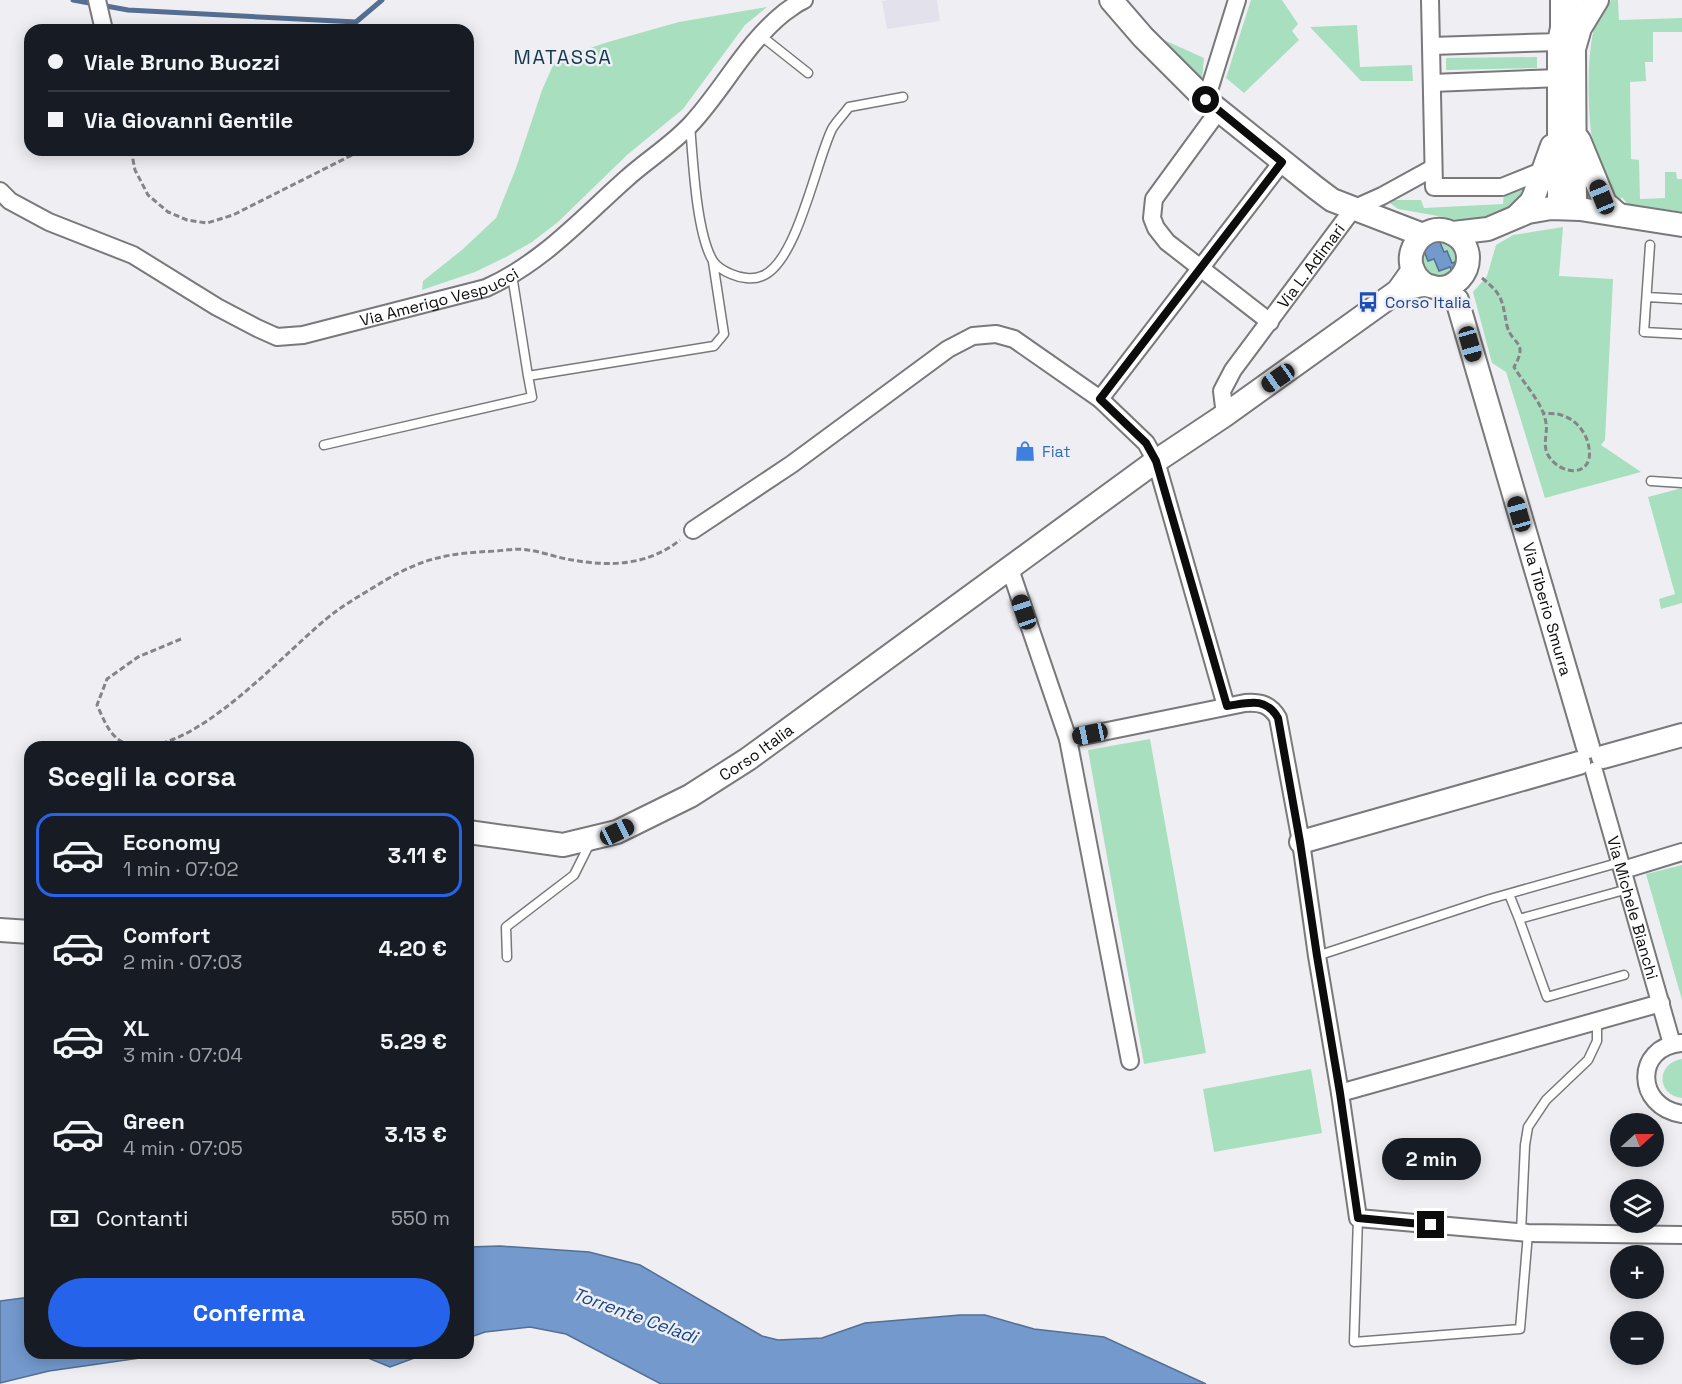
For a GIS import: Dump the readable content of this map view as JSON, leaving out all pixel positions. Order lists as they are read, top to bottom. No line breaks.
{"streets":{"street":["Via L. Adimari","Via Amerigo Vespucci","Via Tiberio Smurra","Corso Italia","Via Michele Bianchi"]},"crossings":[["Via L. Adimari","Corso Italia"],["Via Tiberio Smurra","Via Michele Bianchi"]],"districts":["MATASSA"],"water":["Torrente Celadi"],"places":{"bus stop":["Corso Italia"],"shop":["Fiat"]},"north":"right","page":{"banner":["Viale Bruno Buozzi","Via Giovanni Gentile"],"heading":"Scegli la corsa","list":[{"name":"Economy","note":"1 min · 07:02","value":"3.11 €"},{"name":"Comfort","note":"2 min · 07:03","value":"4.20 €"},{"name":"XL","note":"3 min · 07:04","value":"5.29 €"},{"name":"Green","note":"4 min · 07:05","value":"3.13 €"}],"map_buttons":["+","−"],"bubble":"2 min","pay":["Contanti","550 m"],"buttons":"Conferma"}}
